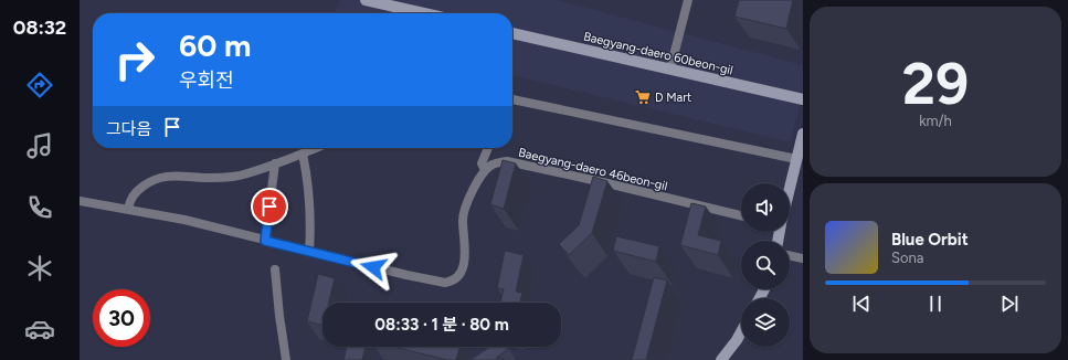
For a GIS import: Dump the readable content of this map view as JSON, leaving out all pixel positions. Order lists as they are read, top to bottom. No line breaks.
{"streets":{"street":["Baegyang-daero 60beon-gil","Baegyang-daero 46beon-gil"]},"places":{"supermarket":["D Mart"]},"page":{"tabs":"08:32","tile":["29","km/h"],"turn":["60 m","우회전"],"then":"그다음","song":["Blue Orbit","Sona"],"limit":"30","trip":"08:33 · 1 분 · 80 m"}}
